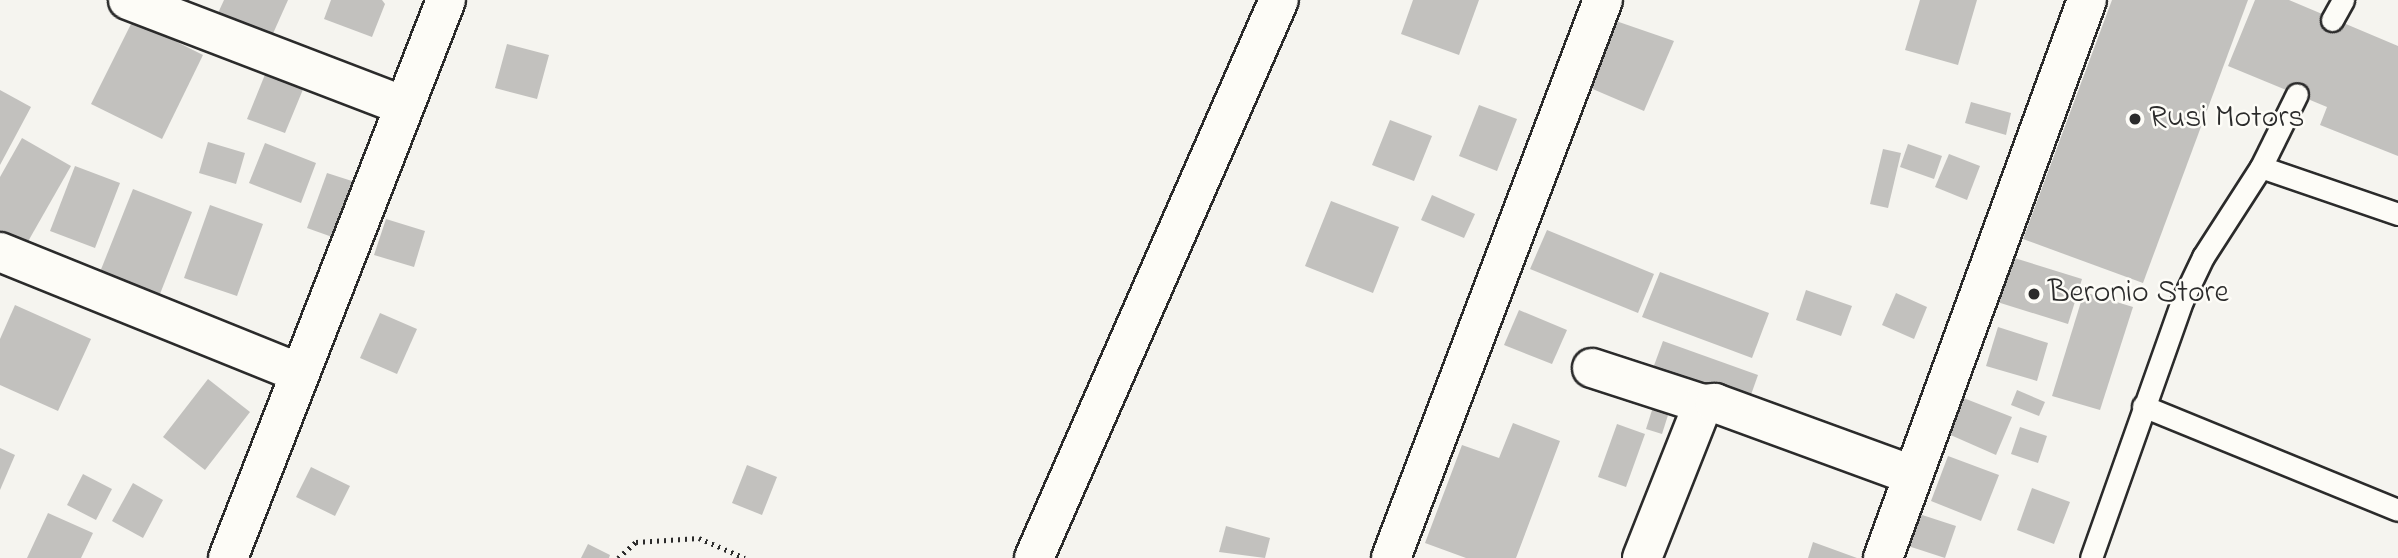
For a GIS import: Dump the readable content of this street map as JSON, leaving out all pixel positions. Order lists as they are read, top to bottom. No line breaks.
{"places":["Rusi Motors","Beronio Store"]}
